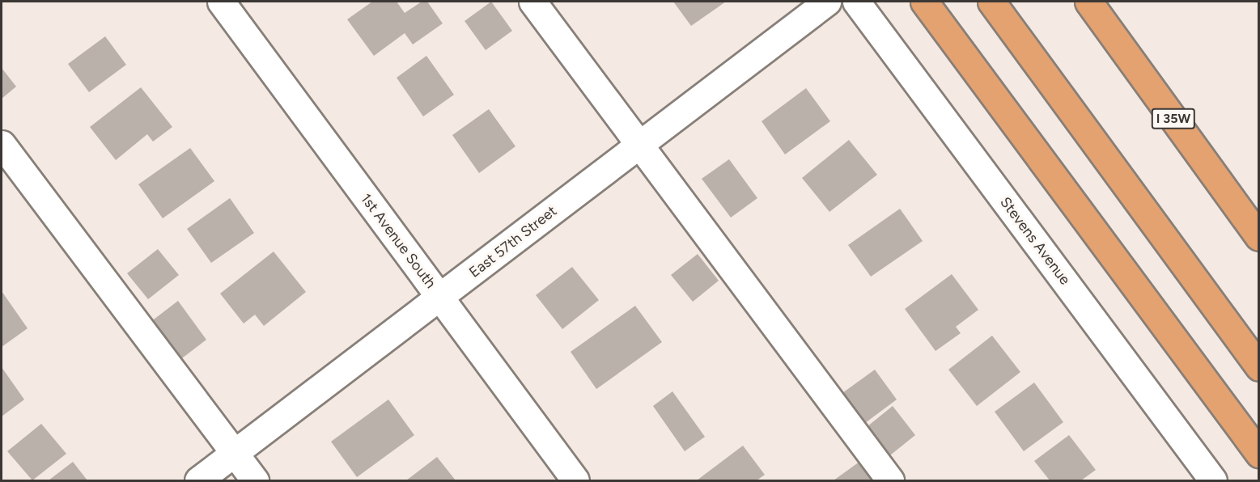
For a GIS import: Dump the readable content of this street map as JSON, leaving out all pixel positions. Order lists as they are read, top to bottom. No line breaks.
{"streets":{"highway":["I 35W"],"street":["1st Avenue South","Stevens Avenue","East 57th Street"]},"crossings":[["1st Avenue South","East 57th Street"]]}
